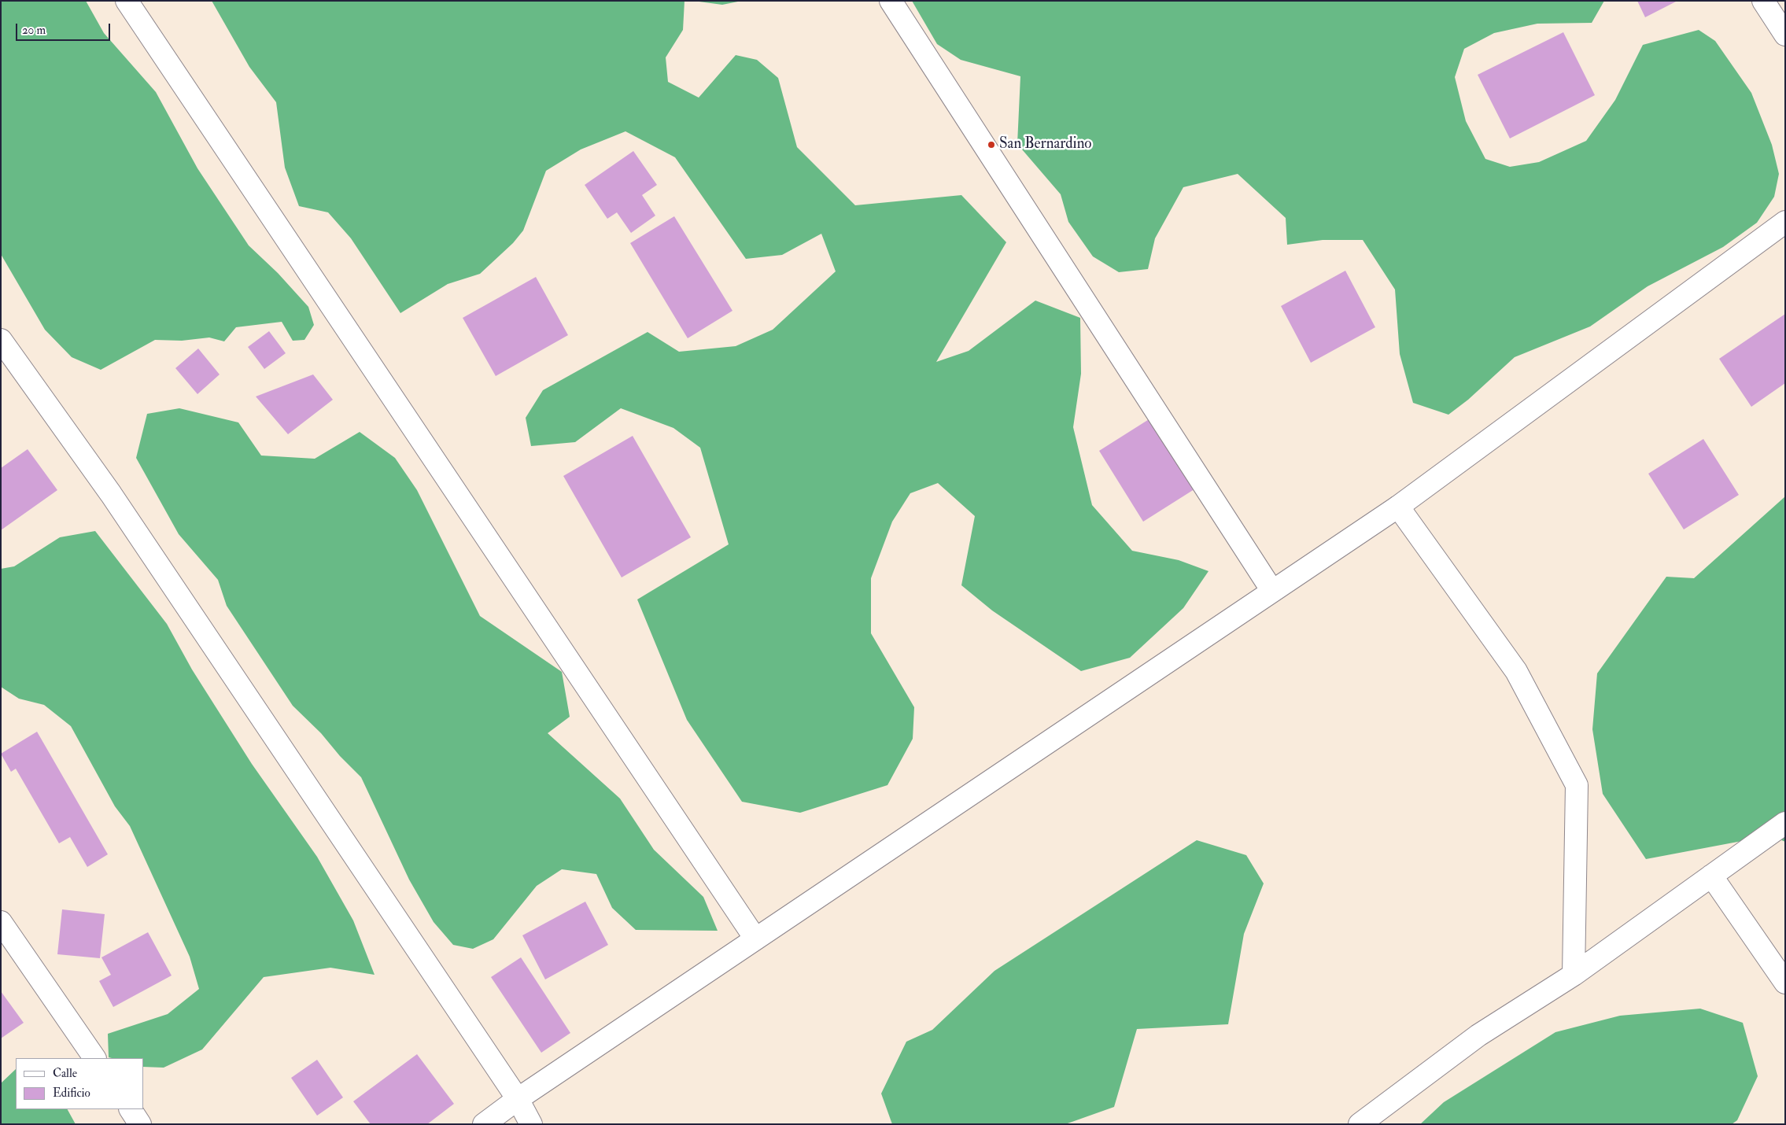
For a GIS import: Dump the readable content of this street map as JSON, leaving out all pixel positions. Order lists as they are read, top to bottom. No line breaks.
{"places":["San Bernardino"],"legend":["Calle","Edificio"],"scale_bar":"20 m"}
